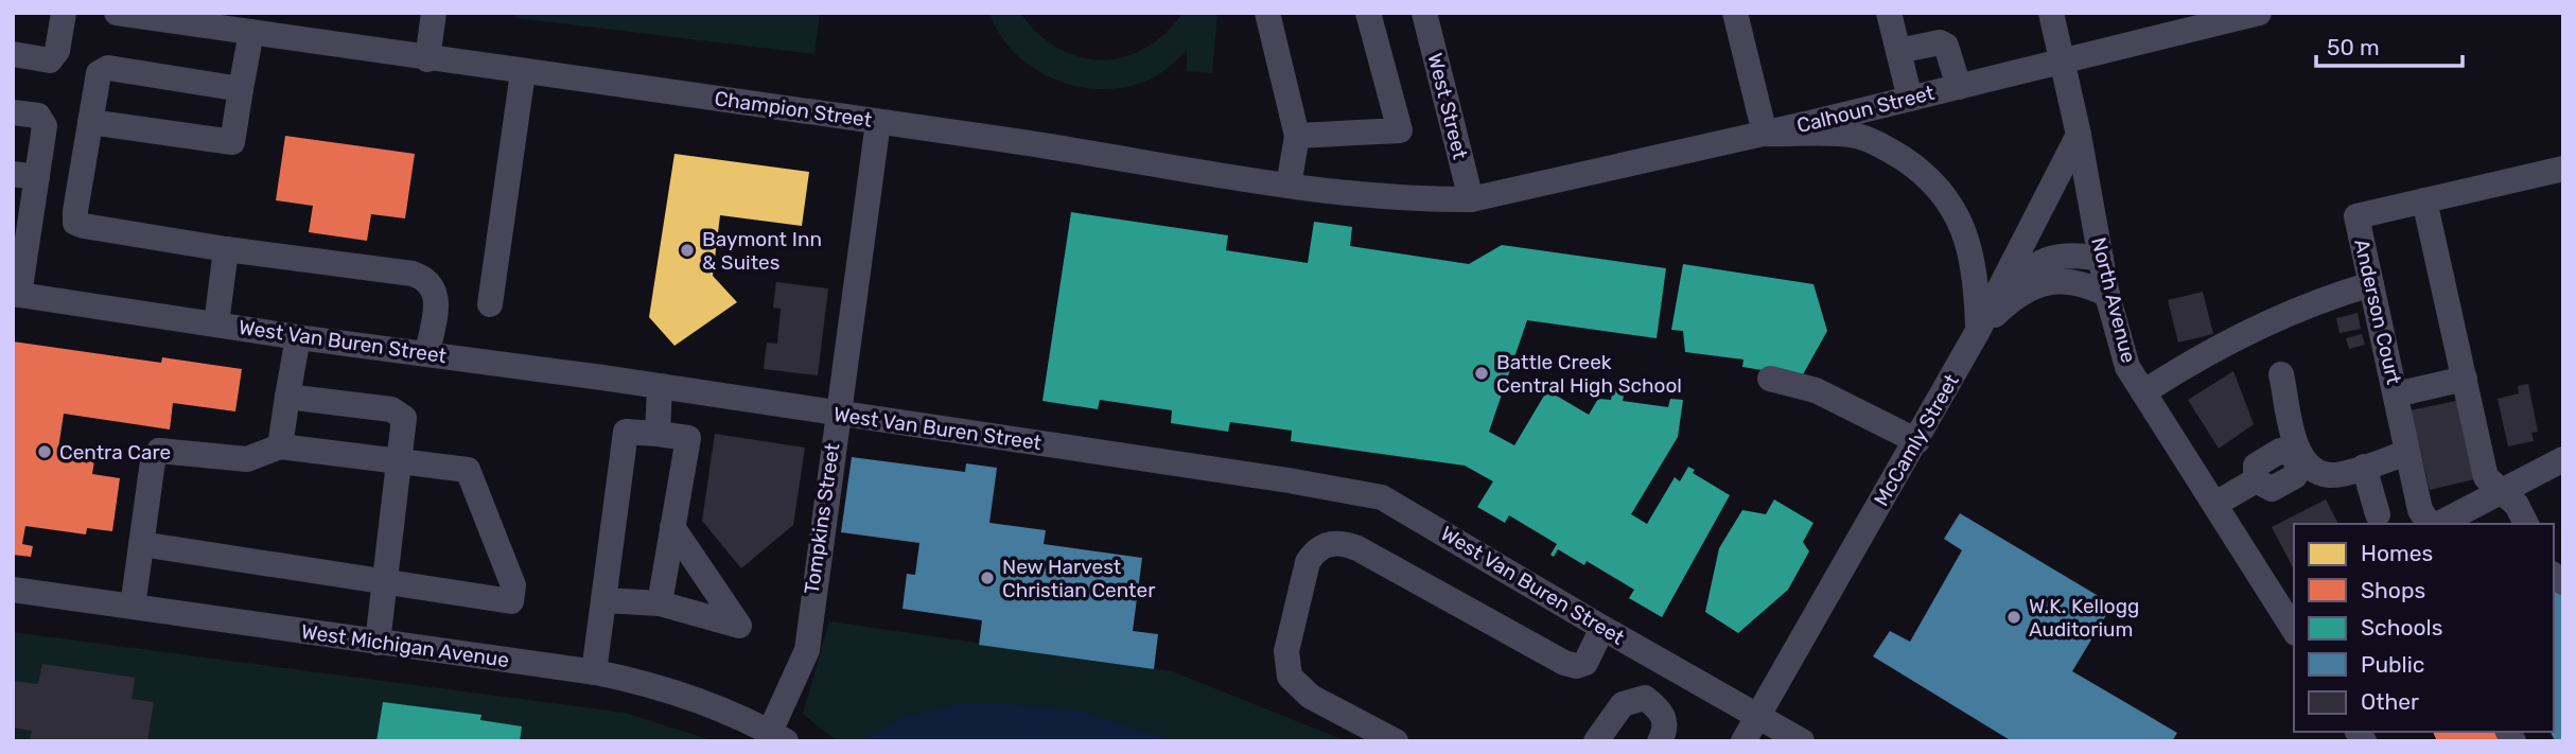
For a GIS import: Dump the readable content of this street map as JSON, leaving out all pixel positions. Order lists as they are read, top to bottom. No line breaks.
{"streets":{"street":["West Street","Champion Street","Calhoun Street","North Avenue","Anderson Court","West Van Buren Street","McCamly Street","Tompkins Street","West Michigan Avenue"]},"crossings":[["West Street","Champion Street"],["West Street","Calhoun Street"],["Champion Street","Calhoun Street"],["Champion Street","Tompkins Street"],["Calhoun Street","North Avenue"],["North Avenue","McCamly Street"],["West Van Buren Street","McCamly Street"],["West Van Buren Street","Tompkins Street"],["Tompkins Street","West Michigan Avenue"]],"places":["Baymont Inn & Suites","Battle Creek Central High School","Centra Care","New Harvest Christian Center","W.K. Kellogg Auditorium"],"legend":["Homes","Shops","Schools","Public","Other"],"scale_bar":"50 m"}
